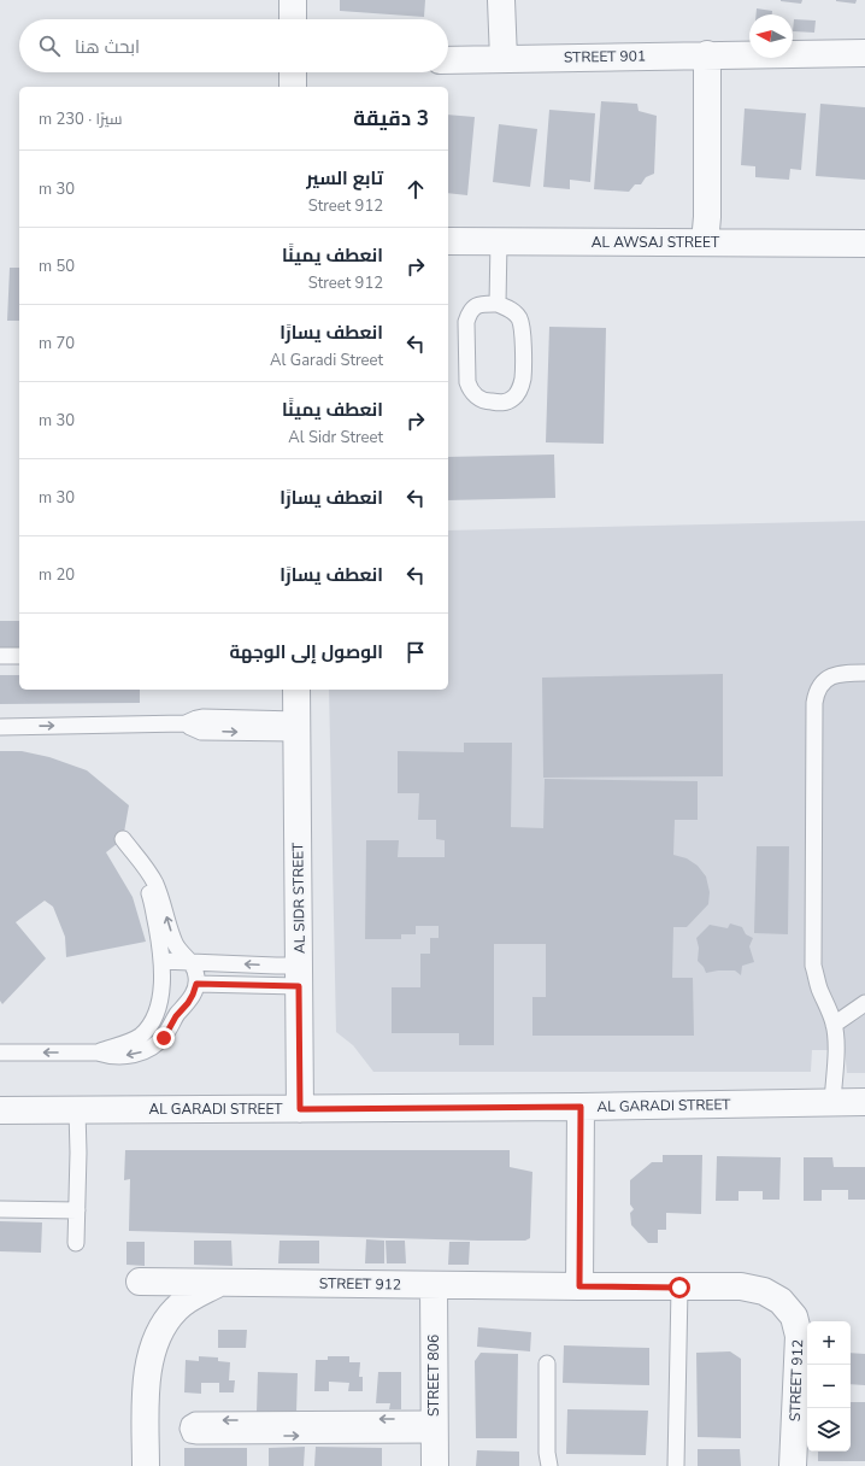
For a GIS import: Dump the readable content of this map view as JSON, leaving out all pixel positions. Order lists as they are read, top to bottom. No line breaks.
{"streets":{"street":["STREET 901","AL AWSAJ STREET","AL SIDR STREET","AL GARADI STREET","STREET 912","STREET 806"]},"crossings":[["AL SIDR STREET","AL GARADI STREET"],["STREET 912","STREET 806"]],"north":"left","page":{"search":"ابحث هنا","heading":["3 دقيقة","سيرًا · 230 m"],"list":[["تابع السير","Street 912","30 m"],["انعطف يمينًا","Street 912","50 m"],["انعطف يسارًا","Al Garadi Street","70 m"],["انعطف يمينًا","Al Sidr Street","30 m"],["انعطف يسارًا","30 m"],["انعطف يسارًا","20 m"],"الوصول إلى الوجهة"],"map_buttons":["+","−"]}}
